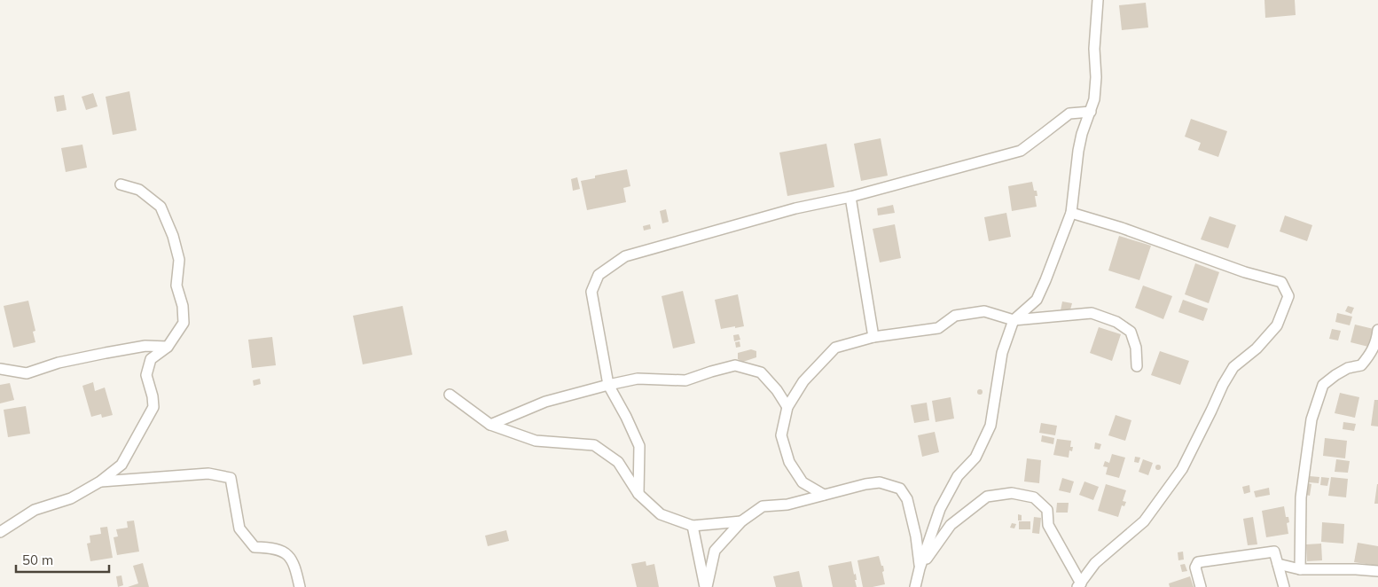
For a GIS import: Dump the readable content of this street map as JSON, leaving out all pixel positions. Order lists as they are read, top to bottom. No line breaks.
{"scale_bar":"50 m"}
